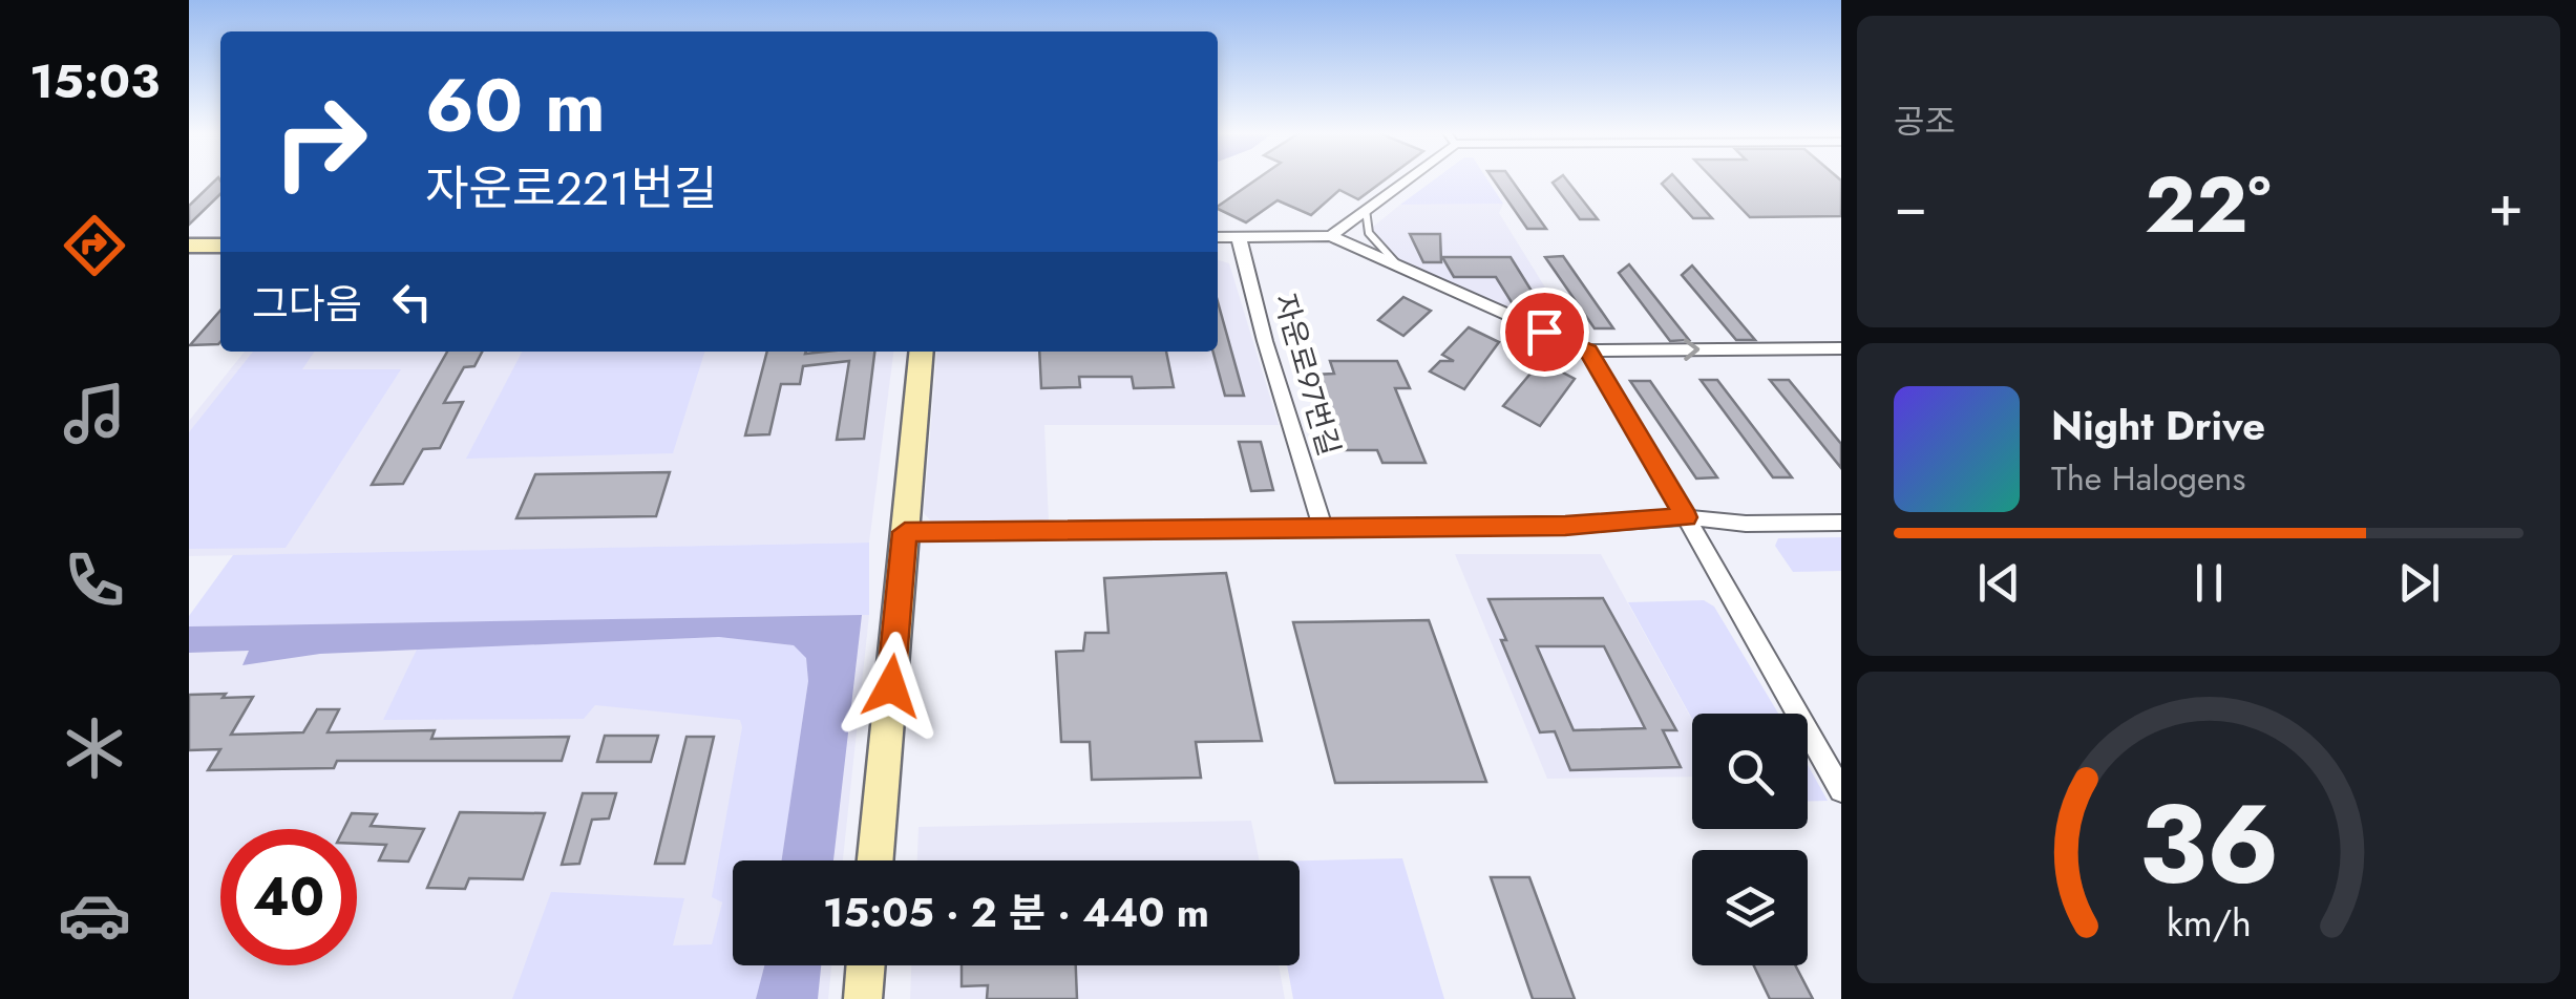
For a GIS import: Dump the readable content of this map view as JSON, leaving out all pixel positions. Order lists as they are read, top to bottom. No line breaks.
{"streets":{"street":["자운로97번길"]},"page":{"tabs":"15:03","tile":"공조","turn":["60 m","자운로221번길"],"heat":["−","22°","+"],"then":"그다음","song":["Night Drive","The Halogens"],"limit":"40","trip":"15:05 · 2 분 · 440 m","gauge":["36","km/h"]}}
